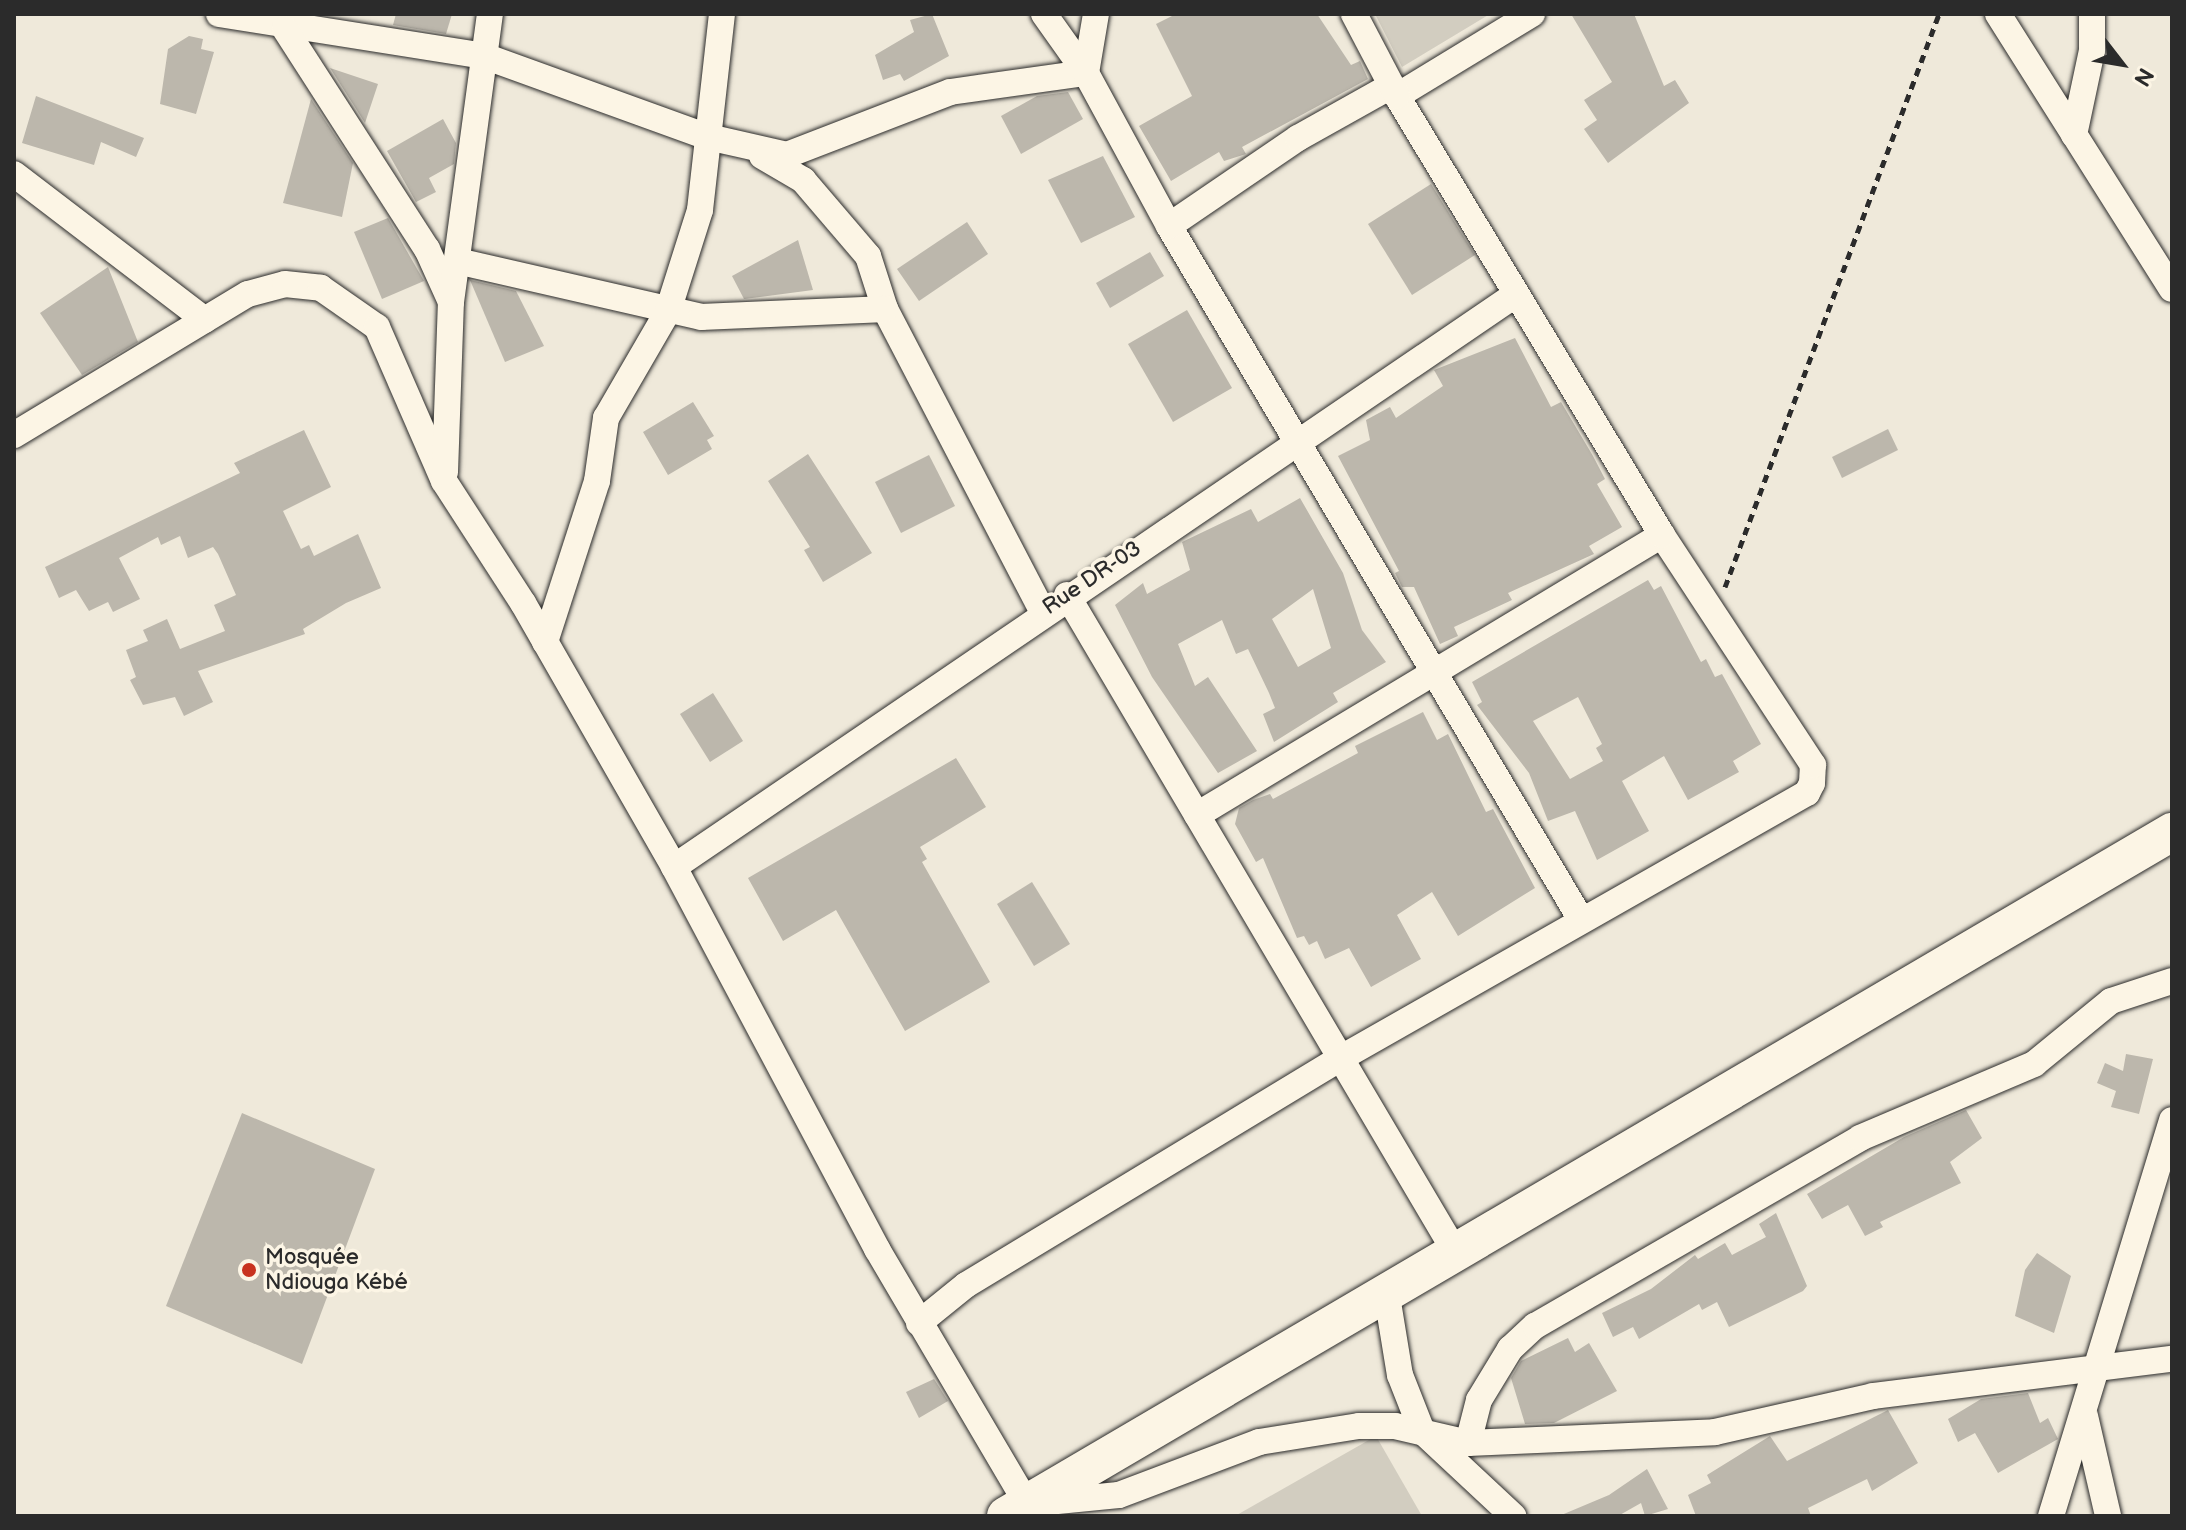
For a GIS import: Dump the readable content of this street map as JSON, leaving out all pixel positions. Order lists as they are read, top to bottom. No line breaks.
{"streets":{"street":["Rue DR-03"]},"places":["Mosquée Ndiouga Kébé"],"north":"bottom right"}
